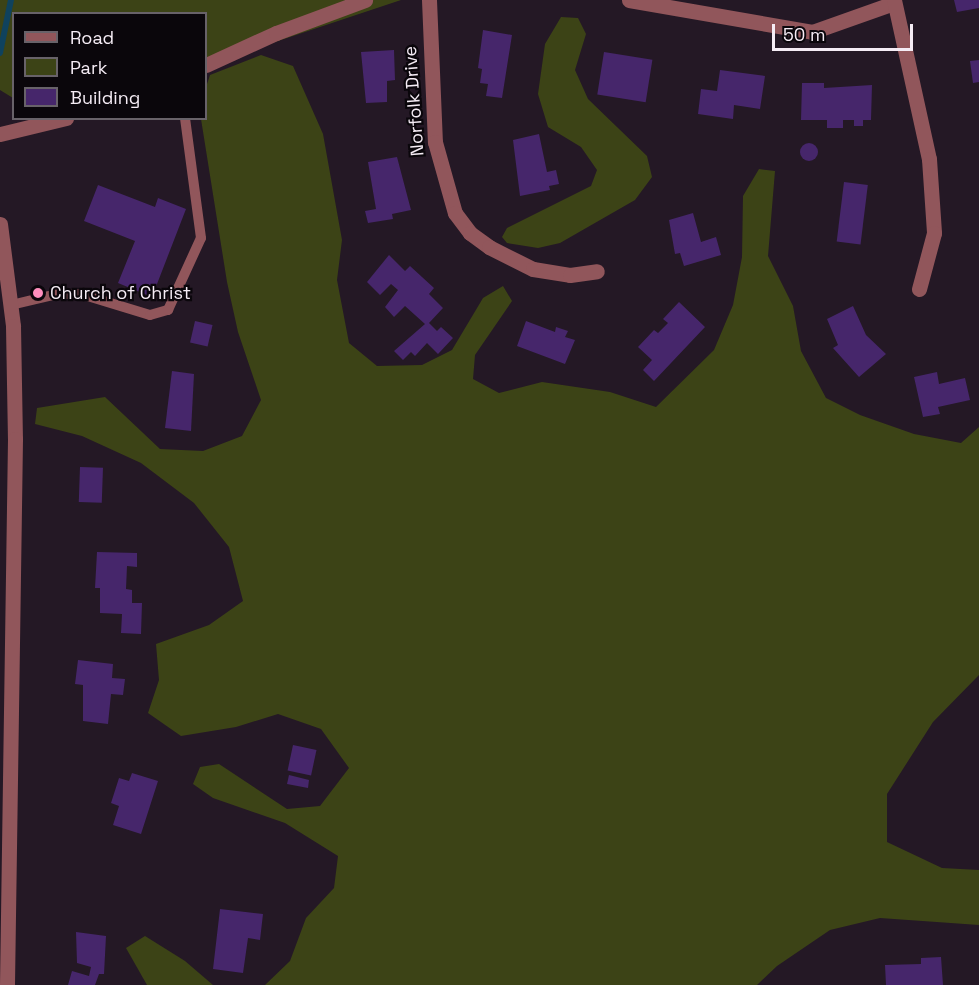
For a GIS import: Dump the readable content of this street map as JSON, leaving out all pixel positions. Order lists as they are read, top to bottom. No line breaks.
{"streets":{"street":["Norfolk Drive"]},"places":["Church of Christ"],"legend":["Road","Park","Building"],"scale_bar":"50 m"}
